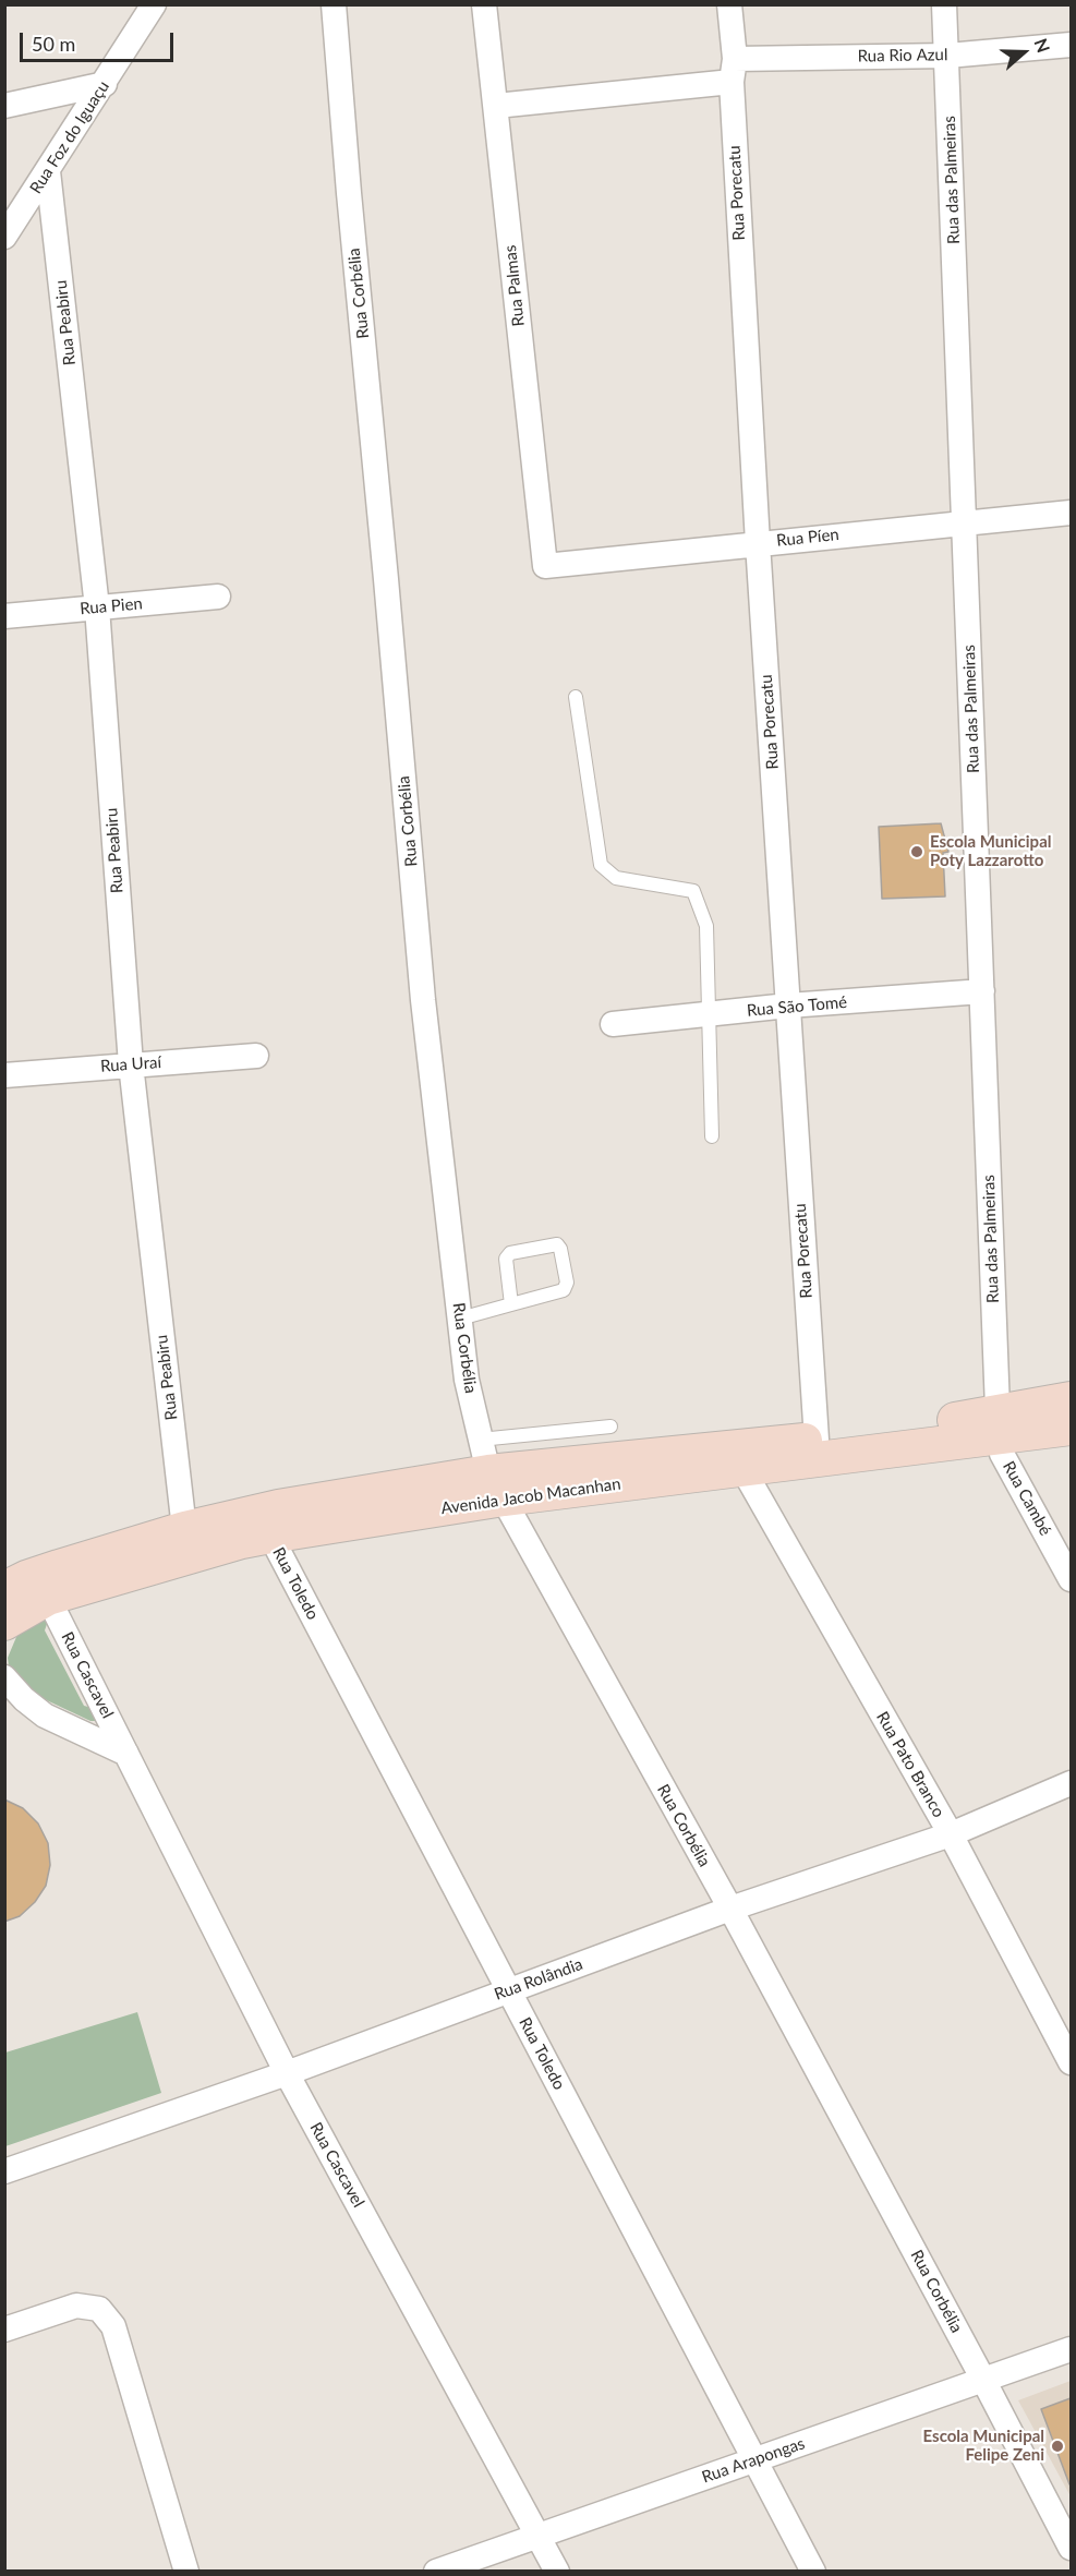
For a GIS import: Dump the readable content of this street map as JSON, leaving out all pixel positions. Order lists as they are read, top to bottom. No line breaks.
{"streets":{"main road":["Avenida Jacob Macanhan"],"street":["Rua Rio Azul","Rua Foz do Iguaçu","Rua das Palmeiras","Rua Porecatu","Rua Palmas","Rua Corbélia","Rua Peabiru","Rua Píen","Rua Pien","Rua São Tomé","Rua Uraí","Rua Cambé","Rua Toledo","Rua Cascavel","Rua Pato Branco","Rua Rolândia","Rua Arapongas"]},"crossings":[["Rua Rio Azul","Rua das Palmeiras"],["Rua Rio Azul","Rua Porecatu"],["Rua Rio Azul","Rua Palmas"],["Rua Foz do Iguaçu","Rua Peabiru"],["Rua das Palmeiras","Rua Píen"],["Rua das Palmeiras","Rua São Tomé"],["Rua das Palmeiras","Avenida Jacob Macanhan"],["Rua das Palmeiras","Rua Cambé"],["Rua Porecatu","Rua Píen"],["Rua Porecatu","Rua São Tomé"],["Rua Porecatu","Avenida Jacob Macanhan"],["Rua Palmas","Rua Píen"],["Rua Corbélia","Avenida Jacob Macanhan"],["Rua Corbélia","Rua Rolândia"],["Rua Corbélia","Rua Arapongas"],["Rua Peabiru","Rua Pien"],["Rua Peabiru","Rua Uraí"],["Rua Peabiru","Avenida Jacob Macanhan"],["Avenida Jacob Macanhan","Rua Cambé"],["Avenida Jacob Macanhan","Rua Toledo"],["Avenida Jacob Macanhan","Rua Cascavel"],["Avenida Jacob Macanhan","Rua Pato Branco"],["Rua Toledo","Rua Rolândia"],["Rua Toledo","Rua Arapongas"],["Rua Cascavel","Rua Rolândia"],["Rua Cascavel","Rua Arapongas"],["Rua Pato Branco","Rua Rolândia"]],"places":["Escola Municipal Poty Lazzarotto","Escola Municipal Felipe Zeni"],"scale_bar":"50 m","north":"right"}
